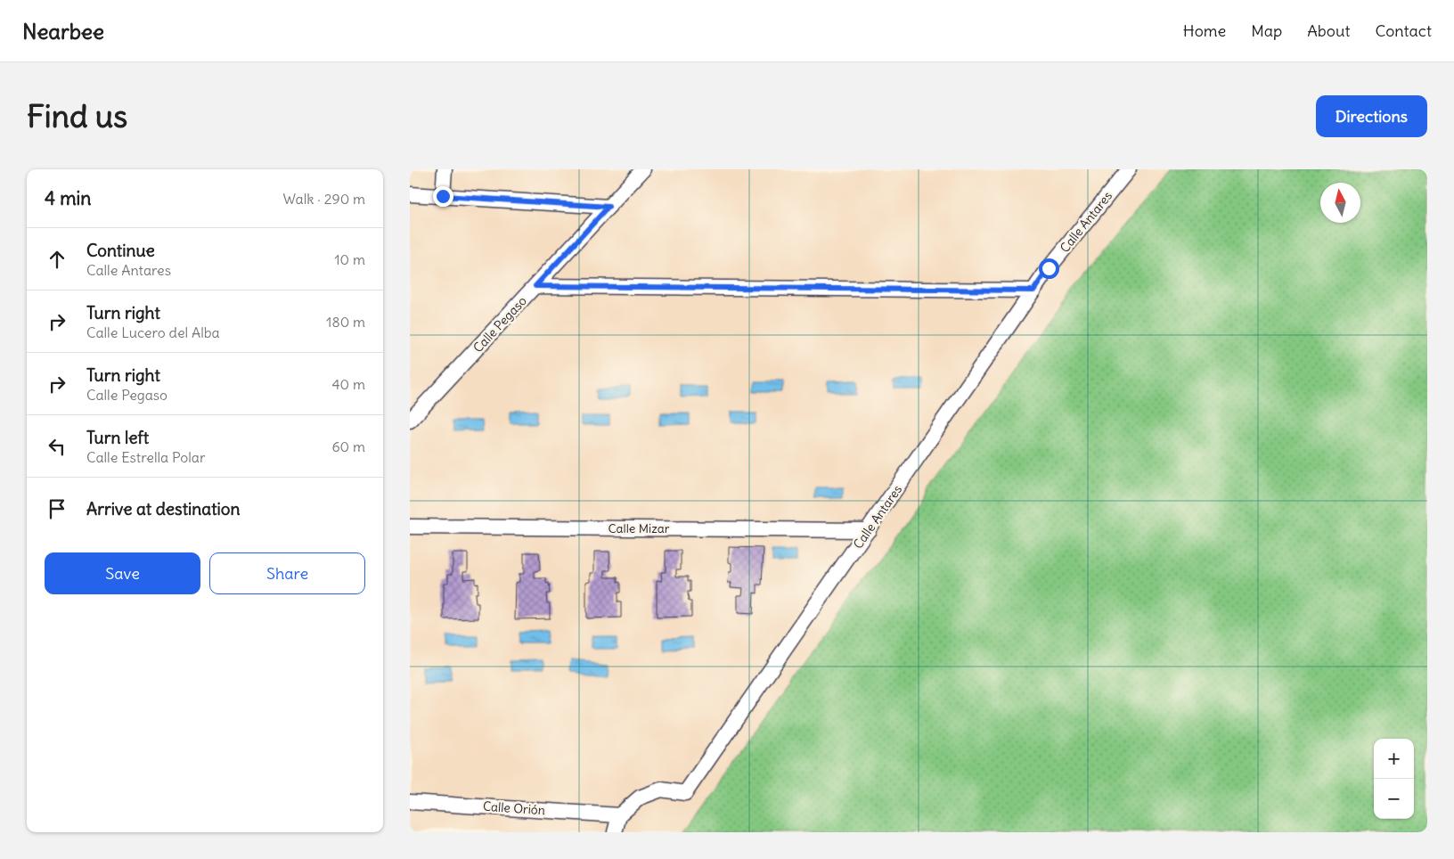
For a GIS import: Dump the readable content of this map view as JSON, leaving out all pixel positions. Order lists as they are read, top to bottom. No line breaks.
{"streets":{"street":["Calle Antares","Calle Pegaso","Calle Mizar","Calle Orión"]},"crossings":[["Calle Antares","Calle Mizar"],["Calle Antares","Calle Orión"]],"north":"top","page":{"header":"Nearbee","nav":["Home","Map","About","Contact"],"buttons":["Directions",["Save","Share"]],"title":"Find us","heading":["4 min","Walk · 290 m"],"list":[["Continue","Calle Antares","10 m"],["Turn right","Calle Lucero del Alba","180 m"],["Turn right","Calle Pegaso","40 m"],["Turn left","Calle Estrella Polar","60 m"],"Arrive at destination"],"map_buttons":["+","−"]}}
